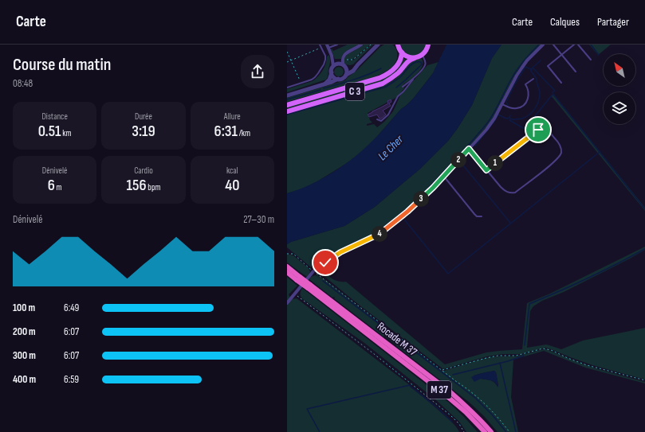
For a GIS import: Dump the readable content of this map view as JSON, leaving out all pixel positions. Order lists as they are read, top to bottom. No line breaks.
{"streets":{"highway":["Rocade M 37","M 37"],"main road":["C 3"]},"water":["Le Cher"],"north":"top left","page":{"header":"Carte","nav":["Carte","Calques","Partager"],"heading":["Course du matin","08:48"],"stats":[["Distance","0.51 km"],["Durée","3:19"],["Allure","6:31 /km"],["Dénivelé","6 m"],["Cardio","156 bpm"],["kcal","40"]],"pins":["2","1","3","4"],"chart":["Dénivelé","27–30 m"],"list":[{"name":"100 m","note":"6:49"},{"name":"200 m","note":"6:07"},{"name":"300 m","note":"6:07"},{"name":"400 m","note":"6:59"}]}}
